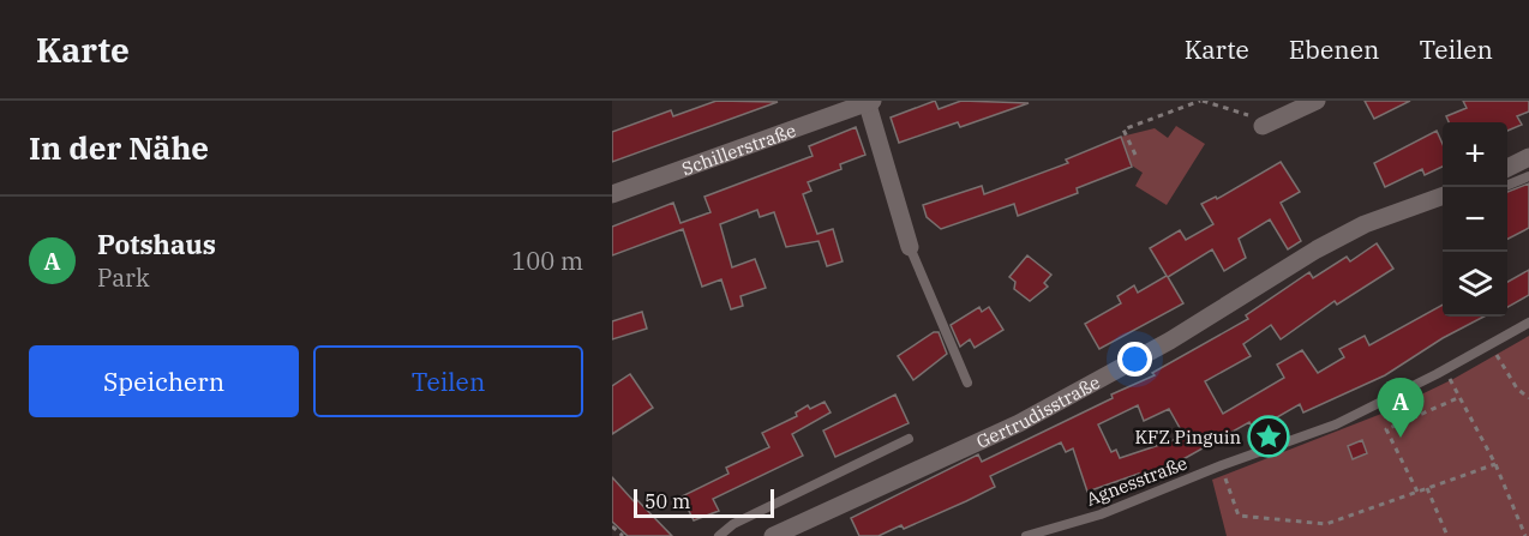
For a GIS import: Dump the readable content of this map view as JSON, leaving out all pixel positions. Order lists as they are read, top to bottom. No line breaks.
{"streets":{"street":["Schillerstraße","Gertrudisstraße"],"lane":["Agnesstraße"]},"places":{"place":["KFZ Pinguin"]},"scale_bar":"50 m","page":{"header":"Karte","nav":["Karte","Ebenen","Teilen"],"heading":"In der Nähe","map_buttons":["+","−"],"list":[{"mark":"A","name":"Potshaus","note":"Park","value":"100 m"}],"buttons":["Speichern","Teilen"],"pins":"A","scale":"50 m"}}
